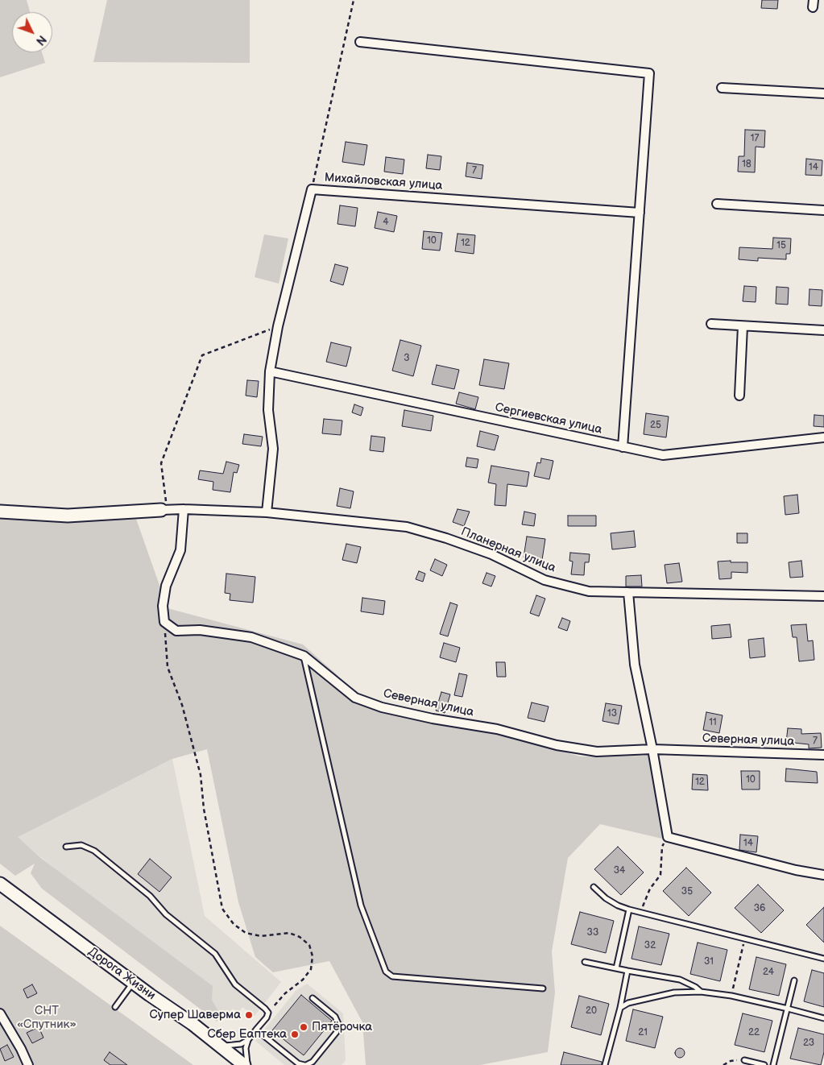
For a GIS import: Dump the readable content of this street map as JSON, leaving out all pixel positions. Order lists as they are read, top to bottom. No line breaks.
{"streets":{"main road":["Дорога Жизни"],"street":["Михайловская улица","Сергиевская улица","Планерная улица","Северная улица"]},"crossings":[["Михайловская улица","Сергиевская улица"],["Михайловская улица","Планерная улица"]],"parks":["СНТ «Спутник»"],"places":["Супер Шаверма","Пятёрочка","Сбер Еаптека"],"house_numbers":["17","18","14","7","4","10","12","15","3","25","13","11","7","10","12","14","34","35","36","33","32","31","24","20","21","22","23"],"north":"bottom right"}
